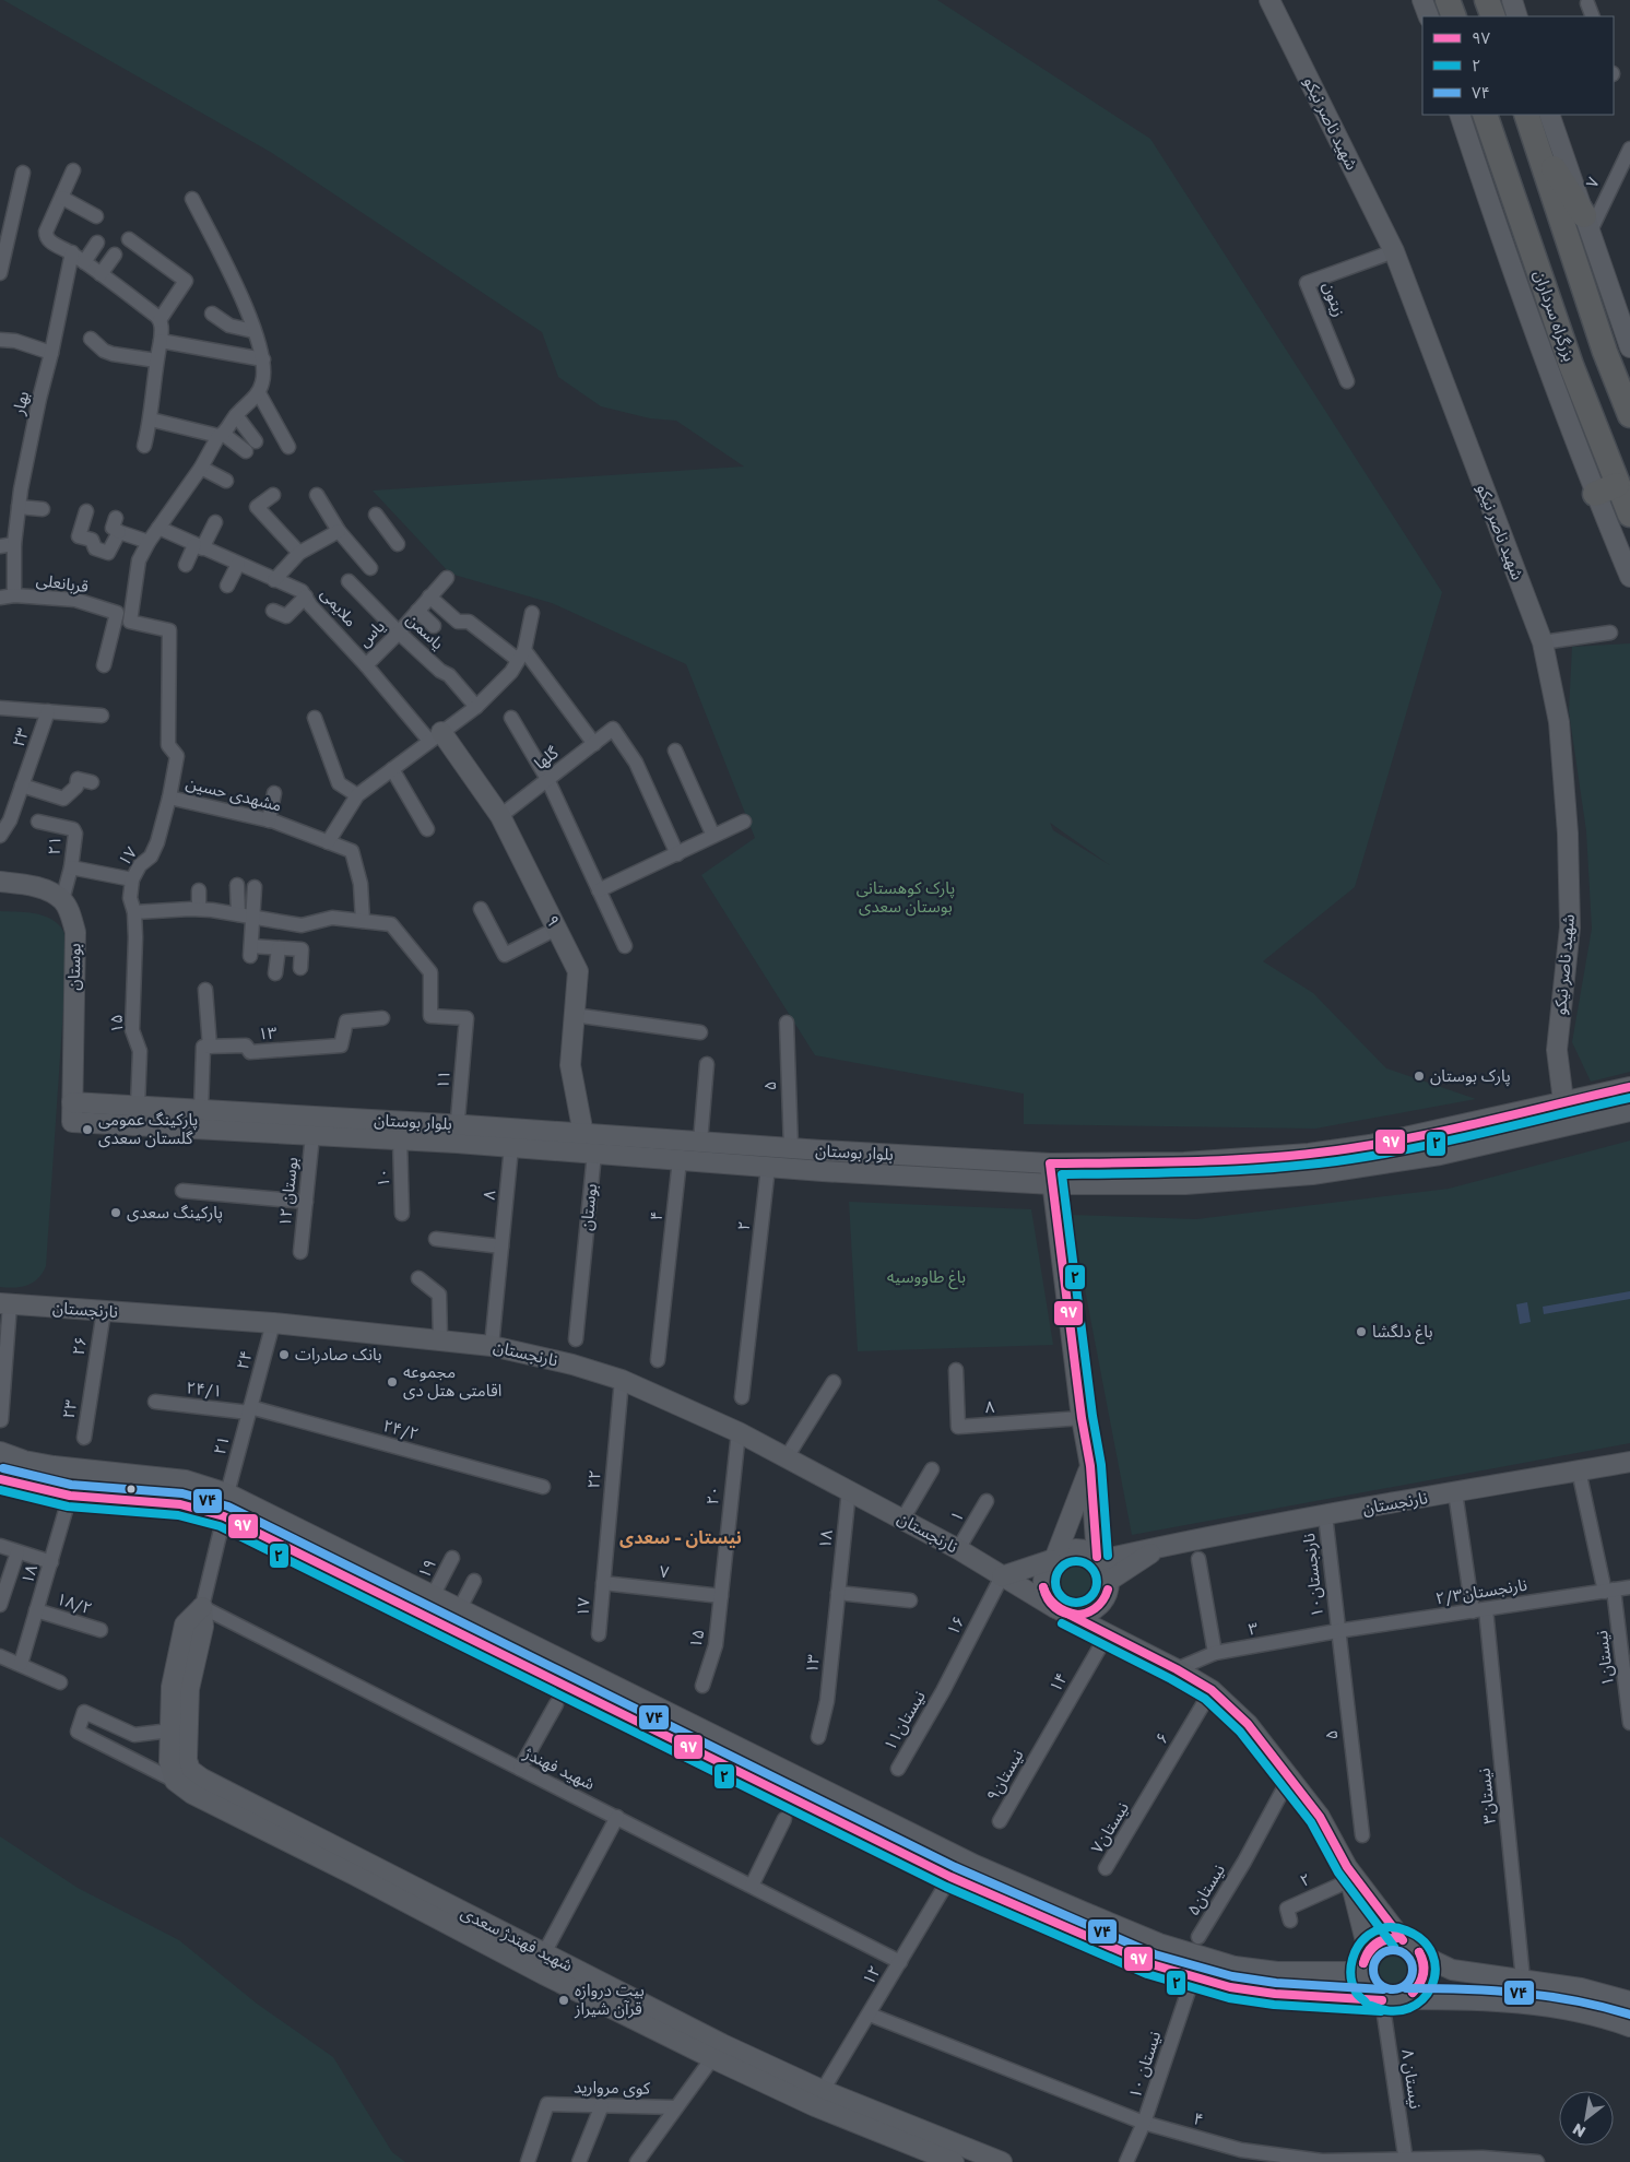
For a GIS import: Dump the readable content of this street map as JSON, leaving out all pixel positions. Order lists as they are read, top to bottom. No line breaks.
{"streets":{"highway":["بزرگراه سرداران"],"main road":["شهید ناصر نیکو","۹","بوستان","بلوار بوستان","نارنجستان","شهید فهندژ سعدی"],"street":["۷","زیتون","بهار","قربانعلی","ملایمی","یاسمن","یاس","۲۳","گلها","مشهدی حسین","۲۱","۱۷","۱۵","۱۳","۱۱","۵","۱۰","بوستان ۱۲","۸","۴","۲","۲۶","۲۴","۲۴/۱","۲۴/۲","۲۲","۲۰","۱","۱۸","۱۹","۱۰نارنجستان","۲/۳نارنجستان","۱۸/۲","۱۶","۳","۱نیستان","۱۴","۱۱نیستان","۶","شهید فهندژ","۹نیستان","۳نیستان","۷نیستان","۵نیستان","۱۲","نیستان ۱۰","نیستان ۸","کوی مروارید"]},"crossings":[["شهید ناصر نیکو","زیتون"],["شهید ناصر نیکو","بلوار بوستان"],["۷","۱۷"],["۷","۱۵"],["۷","۲۲"],["۷","۲۰"],["بهار","قربانعلی"],["ملایمی","یاس"],["ملایمی","۹"],["یاسمن","یاس"],["۲۳","۲۶"],["گلها","۹"],["مشهدی حسین","۱۷"],["مشهدی حسین","۱۱"],["۲۱","بوستان"],["۲۱","۲۴"],["۲۱","۲۴/۱"],["۲۱","۲۴/۲"],["۱۷","۱۵"],["۱۷","۲۲"],["۹","بلوار بوستان"],["بوستان","بلوار بوستان"],["۱۵","بلوار بوستان"],["۱۵","۲۰"],["۱۳","۱۸"],["۱۱","بلوار بوستان"],["۵","بلوار بوستان"],["۵","۱۰نارنجستان"],["۵","۲/۳نارنجستان"],["۵","۳"],["بلوار بوستان","۱۰"],["بلوار بوستان","بوستان ۱۲"],["بلوار بوستان","۸"],["بلوار بوستان","۴"],["بلوار بوستان","۲"],["۴","۱۲"],["۴","نیستان ۱۰"],["۴","نیستان ۸"],["۲","نارنجستان"],["نارنجستان","۲۶"],["نارنجستان","۲۴"],["نارنجستان","۲۲"],["نارنجستان","۲۰"],["نارنجستان","۱"],["نارنجستان","۱۸"],["نارنجستان","۱۰نارنجستان"],["نارنجستان","۱۶"],["نارنجستان","۳"],["نارنجستان","۱نیستان"],["نارنجستان","۱۴"],["نارنجستان","۶"],["نارنجستان","۳نیستان"],["نارنجستان","۵نیستان"],["۲۴","۲۴/۱"],["۲۴","۲۴/۲"],["۲۴/۱","۲۴/۲"],["۱۸","۱۸/۲"],["۱۰نارنجستان","۲/۳نارنجستان"],["۱۰نارنجستان","۳"],["۲/۳نارنجستان","۳"],["۲/۳نارنجستان","۱نیستان"],["۲/۳نارنجستان","۳نیستان"],["۱۶","۱۱نیستان"],["۱۴","۹نیستان"],["۶","۷نیستان"],["شهید فهندژ","شهید فهندژ سعدی"],["شهید فهندژ","۱۲"],["شهید فهندژ سعدی","۱۲"]],"districts":["نیستان - سعدی"],"parks":["پارک کوهستانی بوستان سعدی","باغ طاووسیه"],"places":["پارک بوستان","پارکینگ عمومی گلستان سعدی","پارکینگ سعدی","باغ دلگشا","بانک صادرات","مجموعه اقامتی هتل دی","بیت دروازه قرآن شیراز"],"lines":["transit line ۹۷","transit line ۲","transit line ۷۴"],"legend":["۹۷","۲","۷۴"],"north":"bottom left"}
